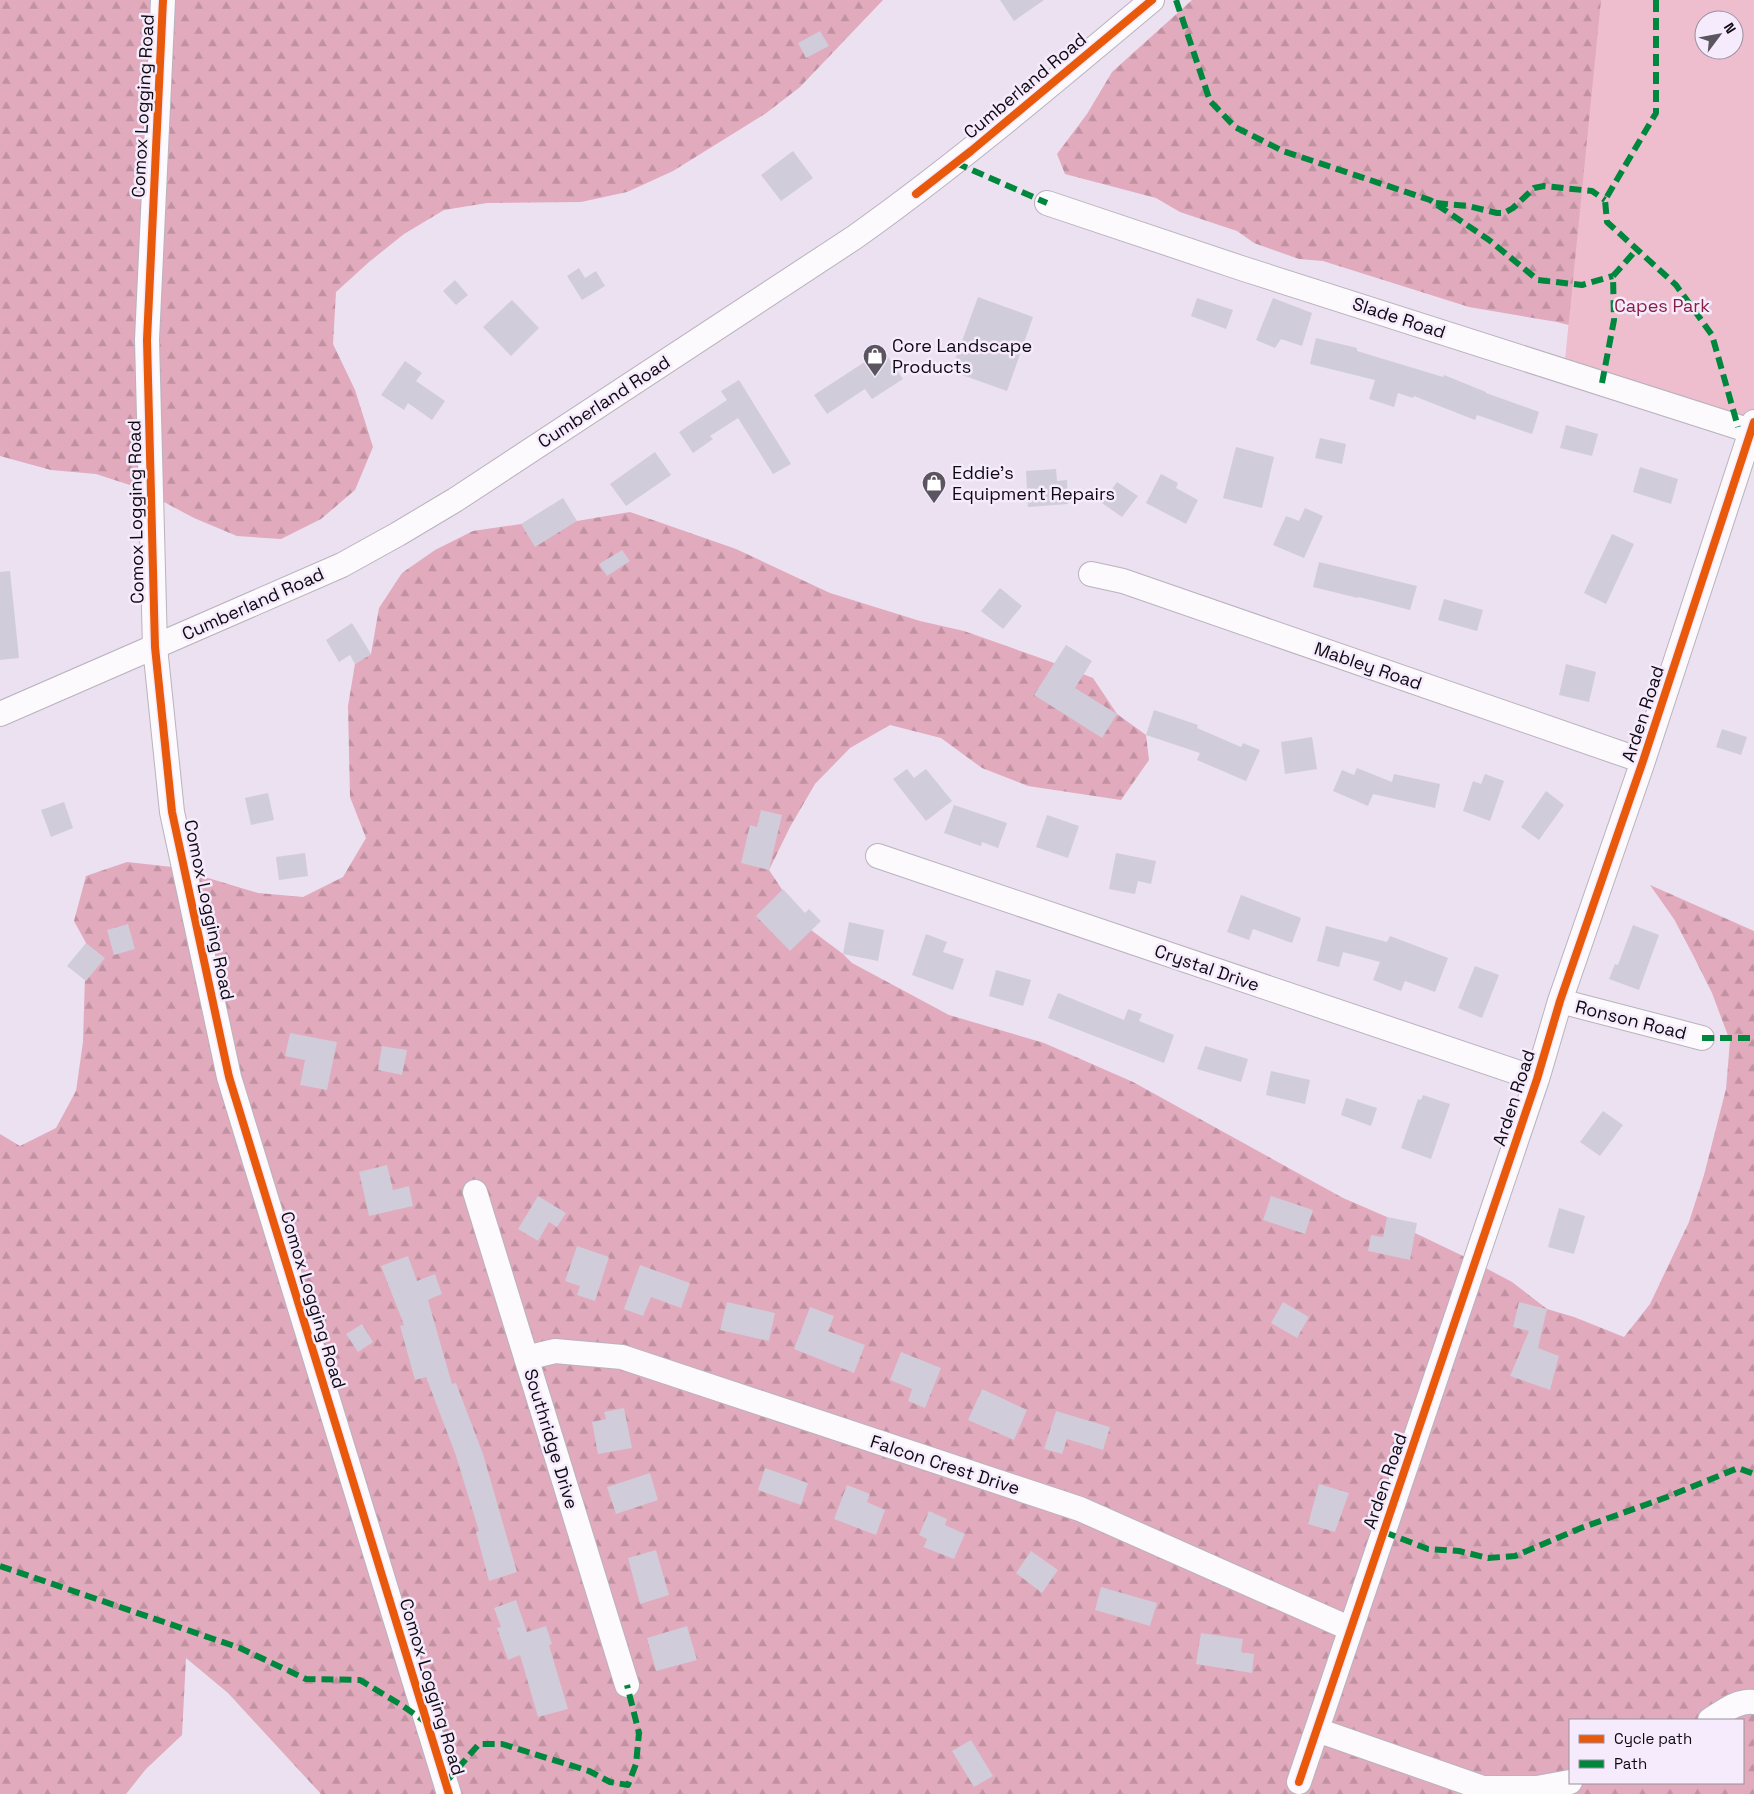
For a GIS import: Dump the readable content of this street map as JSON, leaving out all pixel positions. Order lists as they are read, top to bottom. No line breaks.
{"streets":{"street":["Cumberland Road","Comox Logging Road","Slade Road","Mabley Road","Arden Road","Crystal Drive","Ronson Road","Southridge Drive","Falcon Crest Drive"]},"crossings":[["Cumberland Road","Comox Logging Road"],["Slade Road","Arden Road"],["Mabley Road","Arden Road"],["Arden Road","Crystal Drive"],["Arden Road","Ronson Road"],["Arden Road","Falcon Crest Drive"],["Southridge Drive","Falcon Crest Drive"]],"parks":["Capes Park"],"places":{"shop":["Core Landscape Products","Eddie's Equipment Repairs"]},"legend":["Cycle path","Path"],"north":"top right"}
